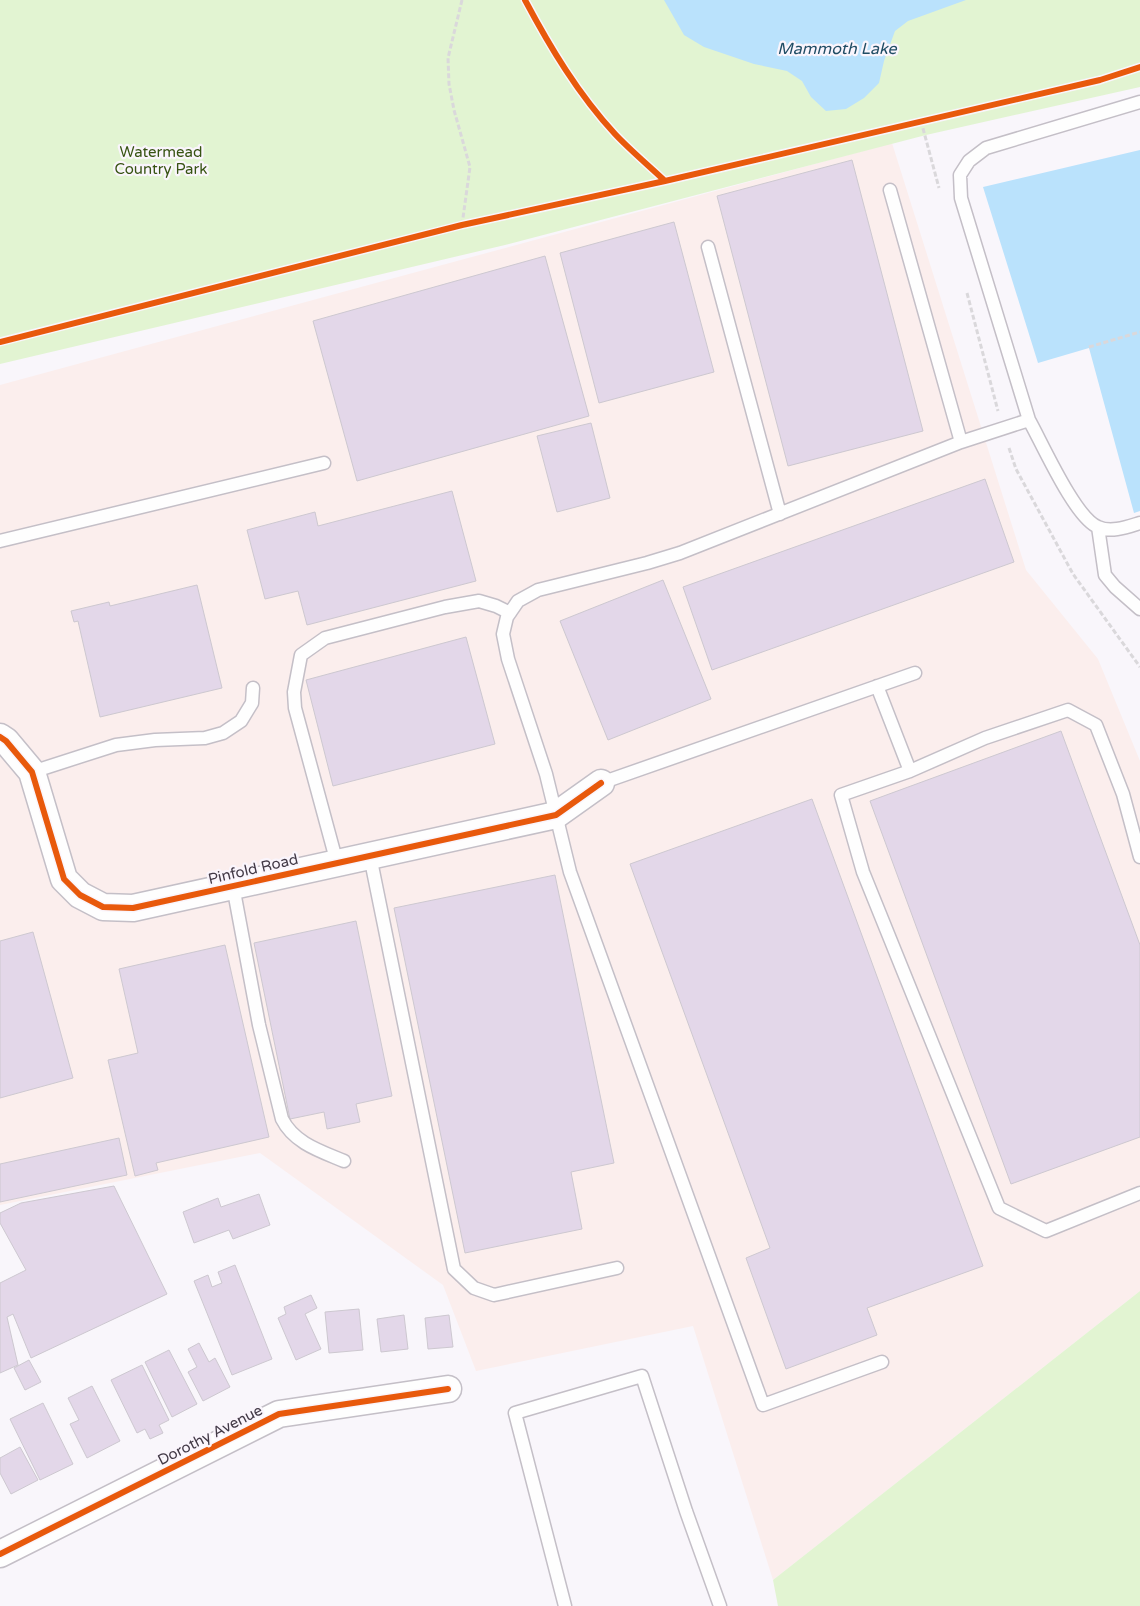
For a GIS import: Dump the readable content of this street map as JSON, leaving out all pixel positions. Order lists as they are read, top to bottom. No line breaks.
{"streets":{"street":["Pinfold Road","Dorothy Avenue"]},"water":["Mammoth Lake"],"parks":["Watermead Country Park"]}
